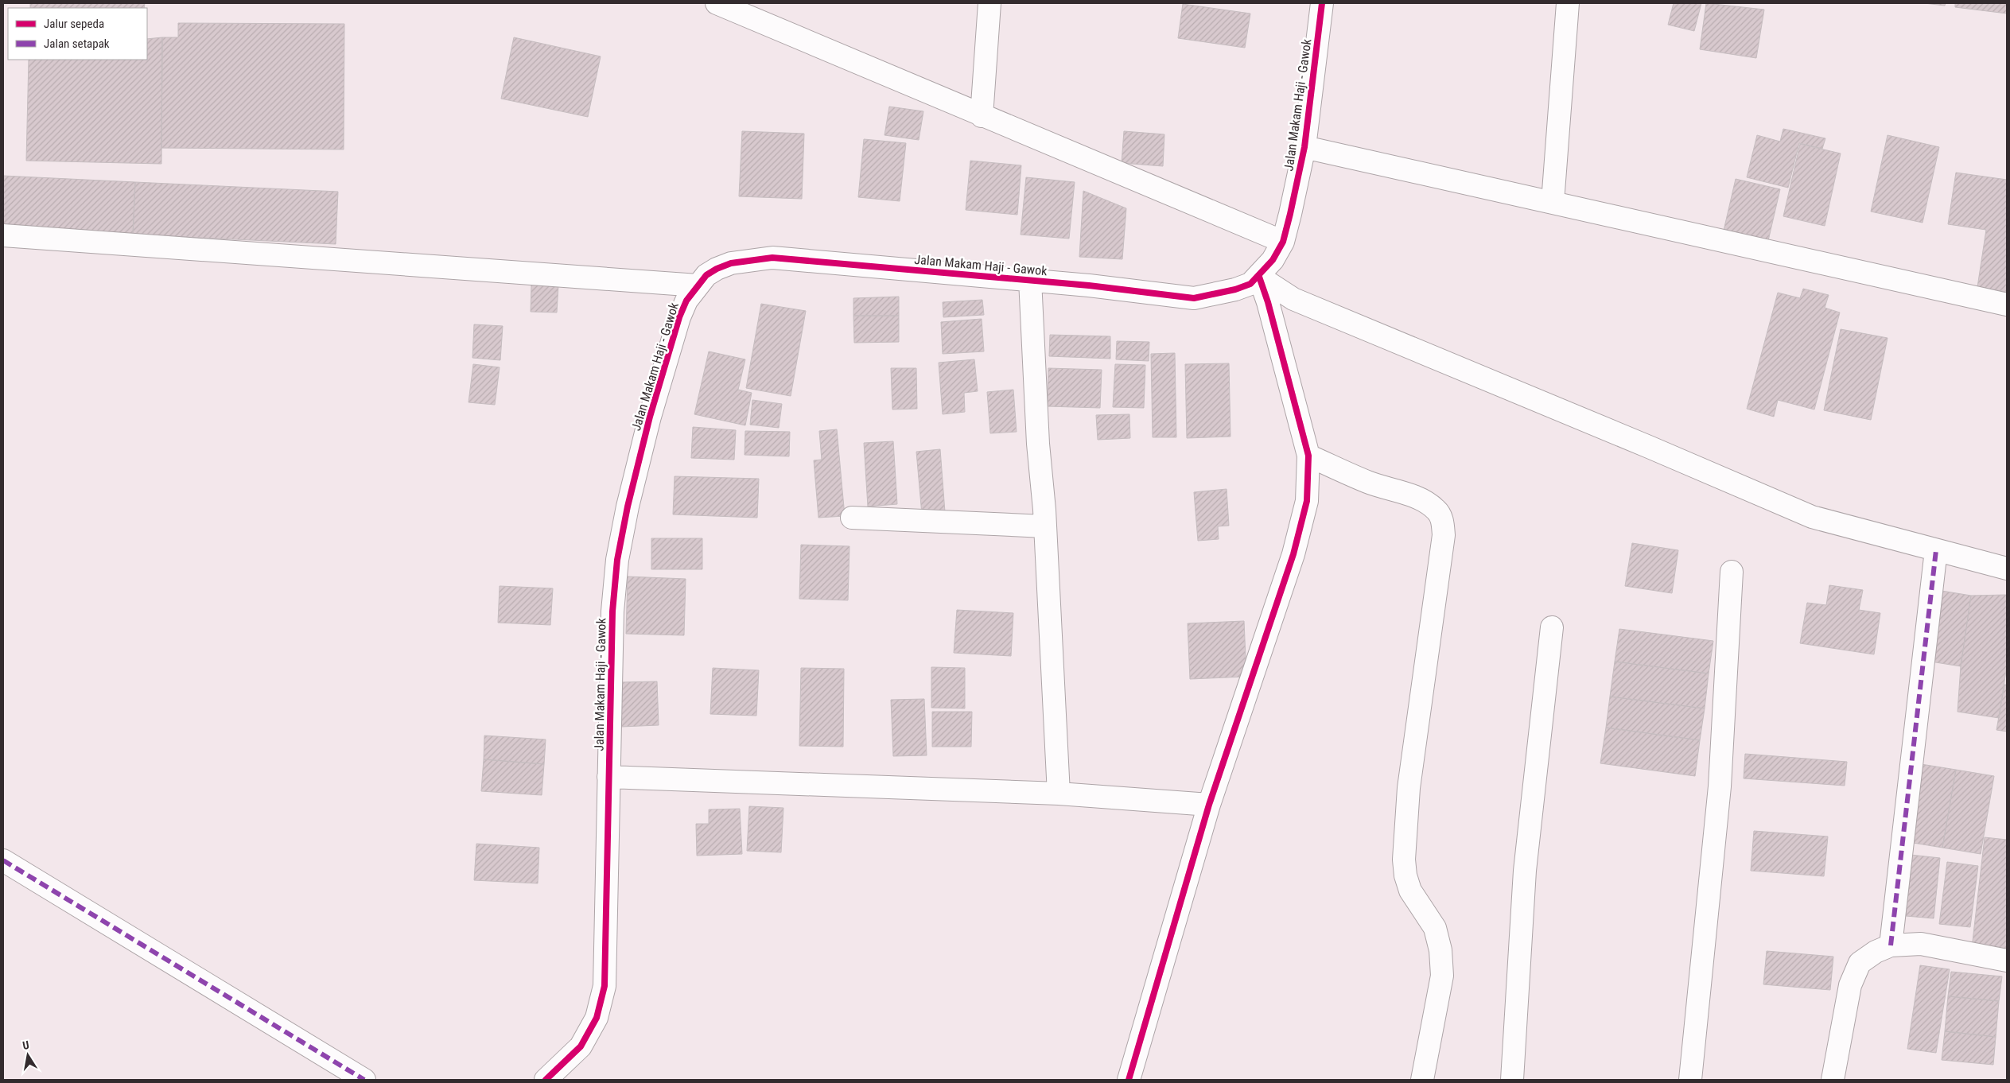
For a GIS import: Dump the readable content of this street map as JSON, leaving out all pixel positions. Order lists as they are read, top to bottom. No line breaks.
{"streets":{"street":["Jalan Makam Haji - Gawok"]},"legend":["Jalur sepeda","Jalan setapak"],"north":"top"}
